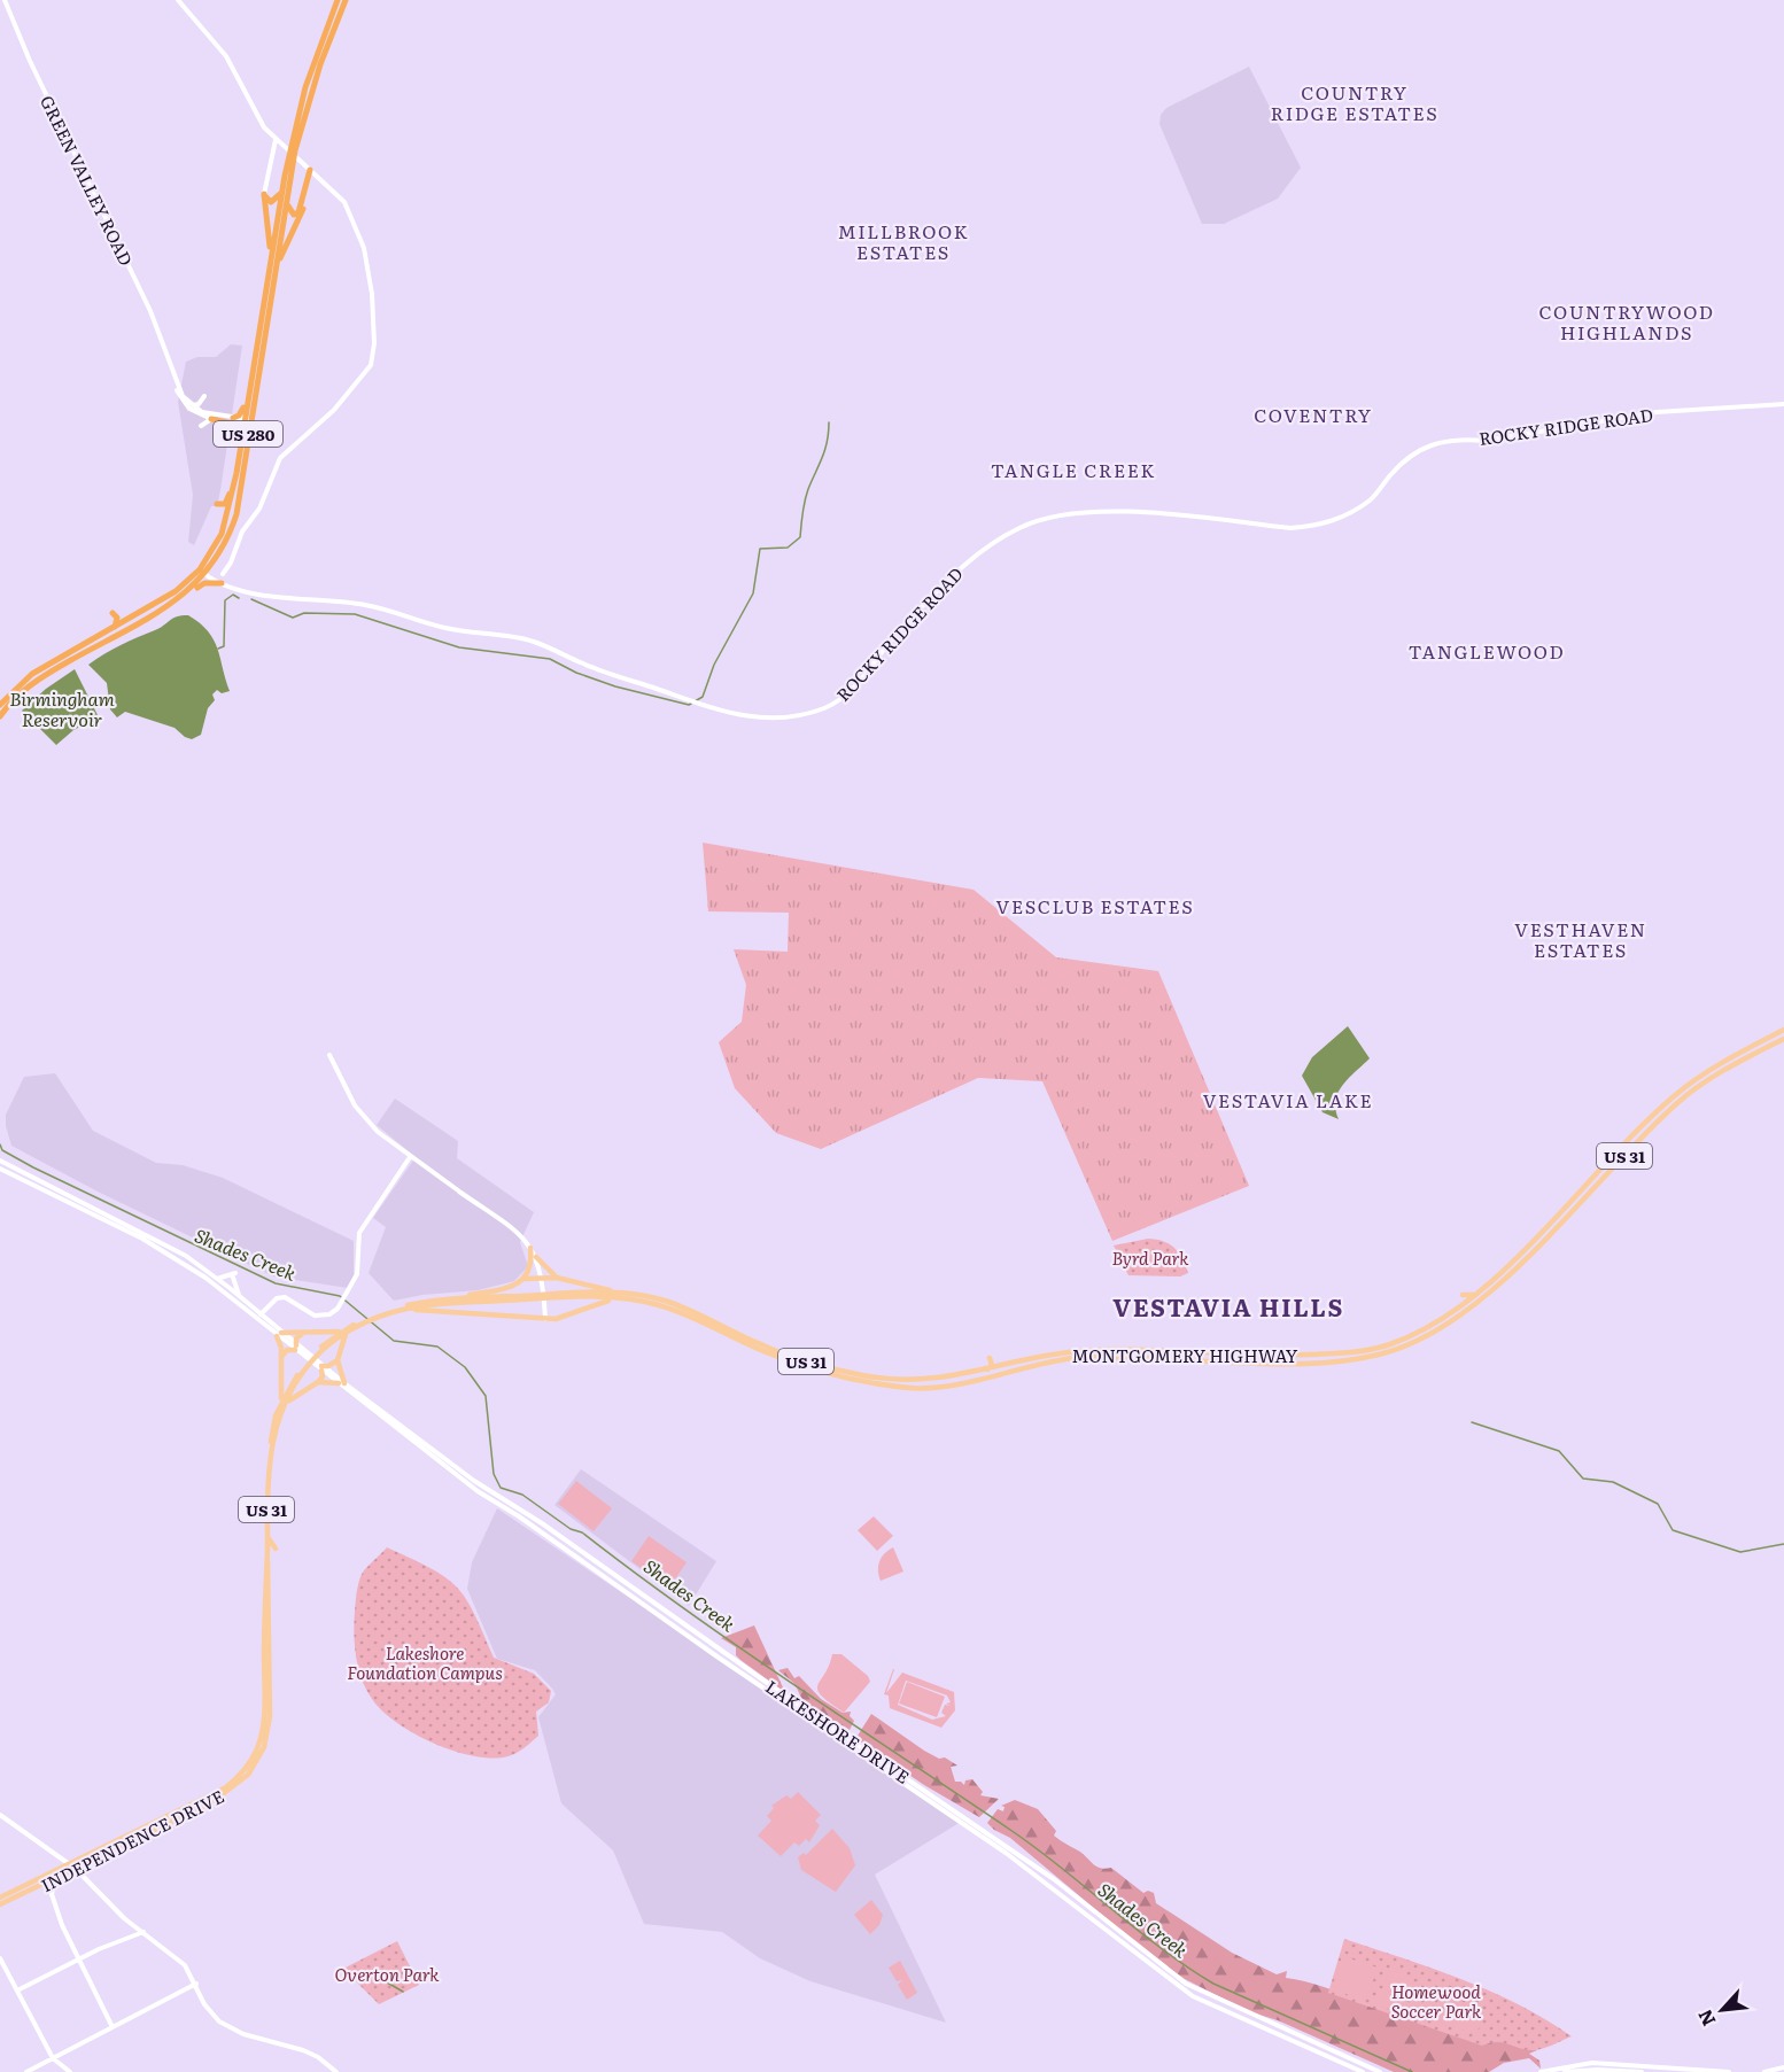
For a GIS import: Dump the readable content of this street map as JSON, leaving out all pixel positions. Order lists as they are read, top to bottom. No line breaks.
{"streets":{"highway":["US 280"],"main road":["GREEN VALLEY ROAD","ROCKY RIDGE ROAD","US 31","MONTGOMERY HIGHWAY","LAKESHORE DRIVE","INDEPENDENCE DRIVE"]},"crossings":[["GREEN VALLEY ROAD","US 280"],["ROCKY RIDGE ROAD","US 280"],["MONTGOMERY HIGHWAY","LAKESHORE DRIVE"],["MONTGOMERY HIGHWAY","INDEPENDENCE DRIVE"]],"districts":["COUNTRY RIDGE ESTATES","MILLBROOK ESTATES","COUNTRYWOOD HIGHLANDS","COVENTRY","TANGLE CREEK","TANGLEWOOD","VESCLUB ESTATES","VESTHAVEN ESTATES","VESTAVIA LAKE","VESTAVIA HILLS"],"water":["Birmingham Reservoir","Shades Creek"],"parks":["Byrd Park","Lakeshore Foundation Campus","Overton Park","Homewood Soccer Park"],"north":"bottom left"}
